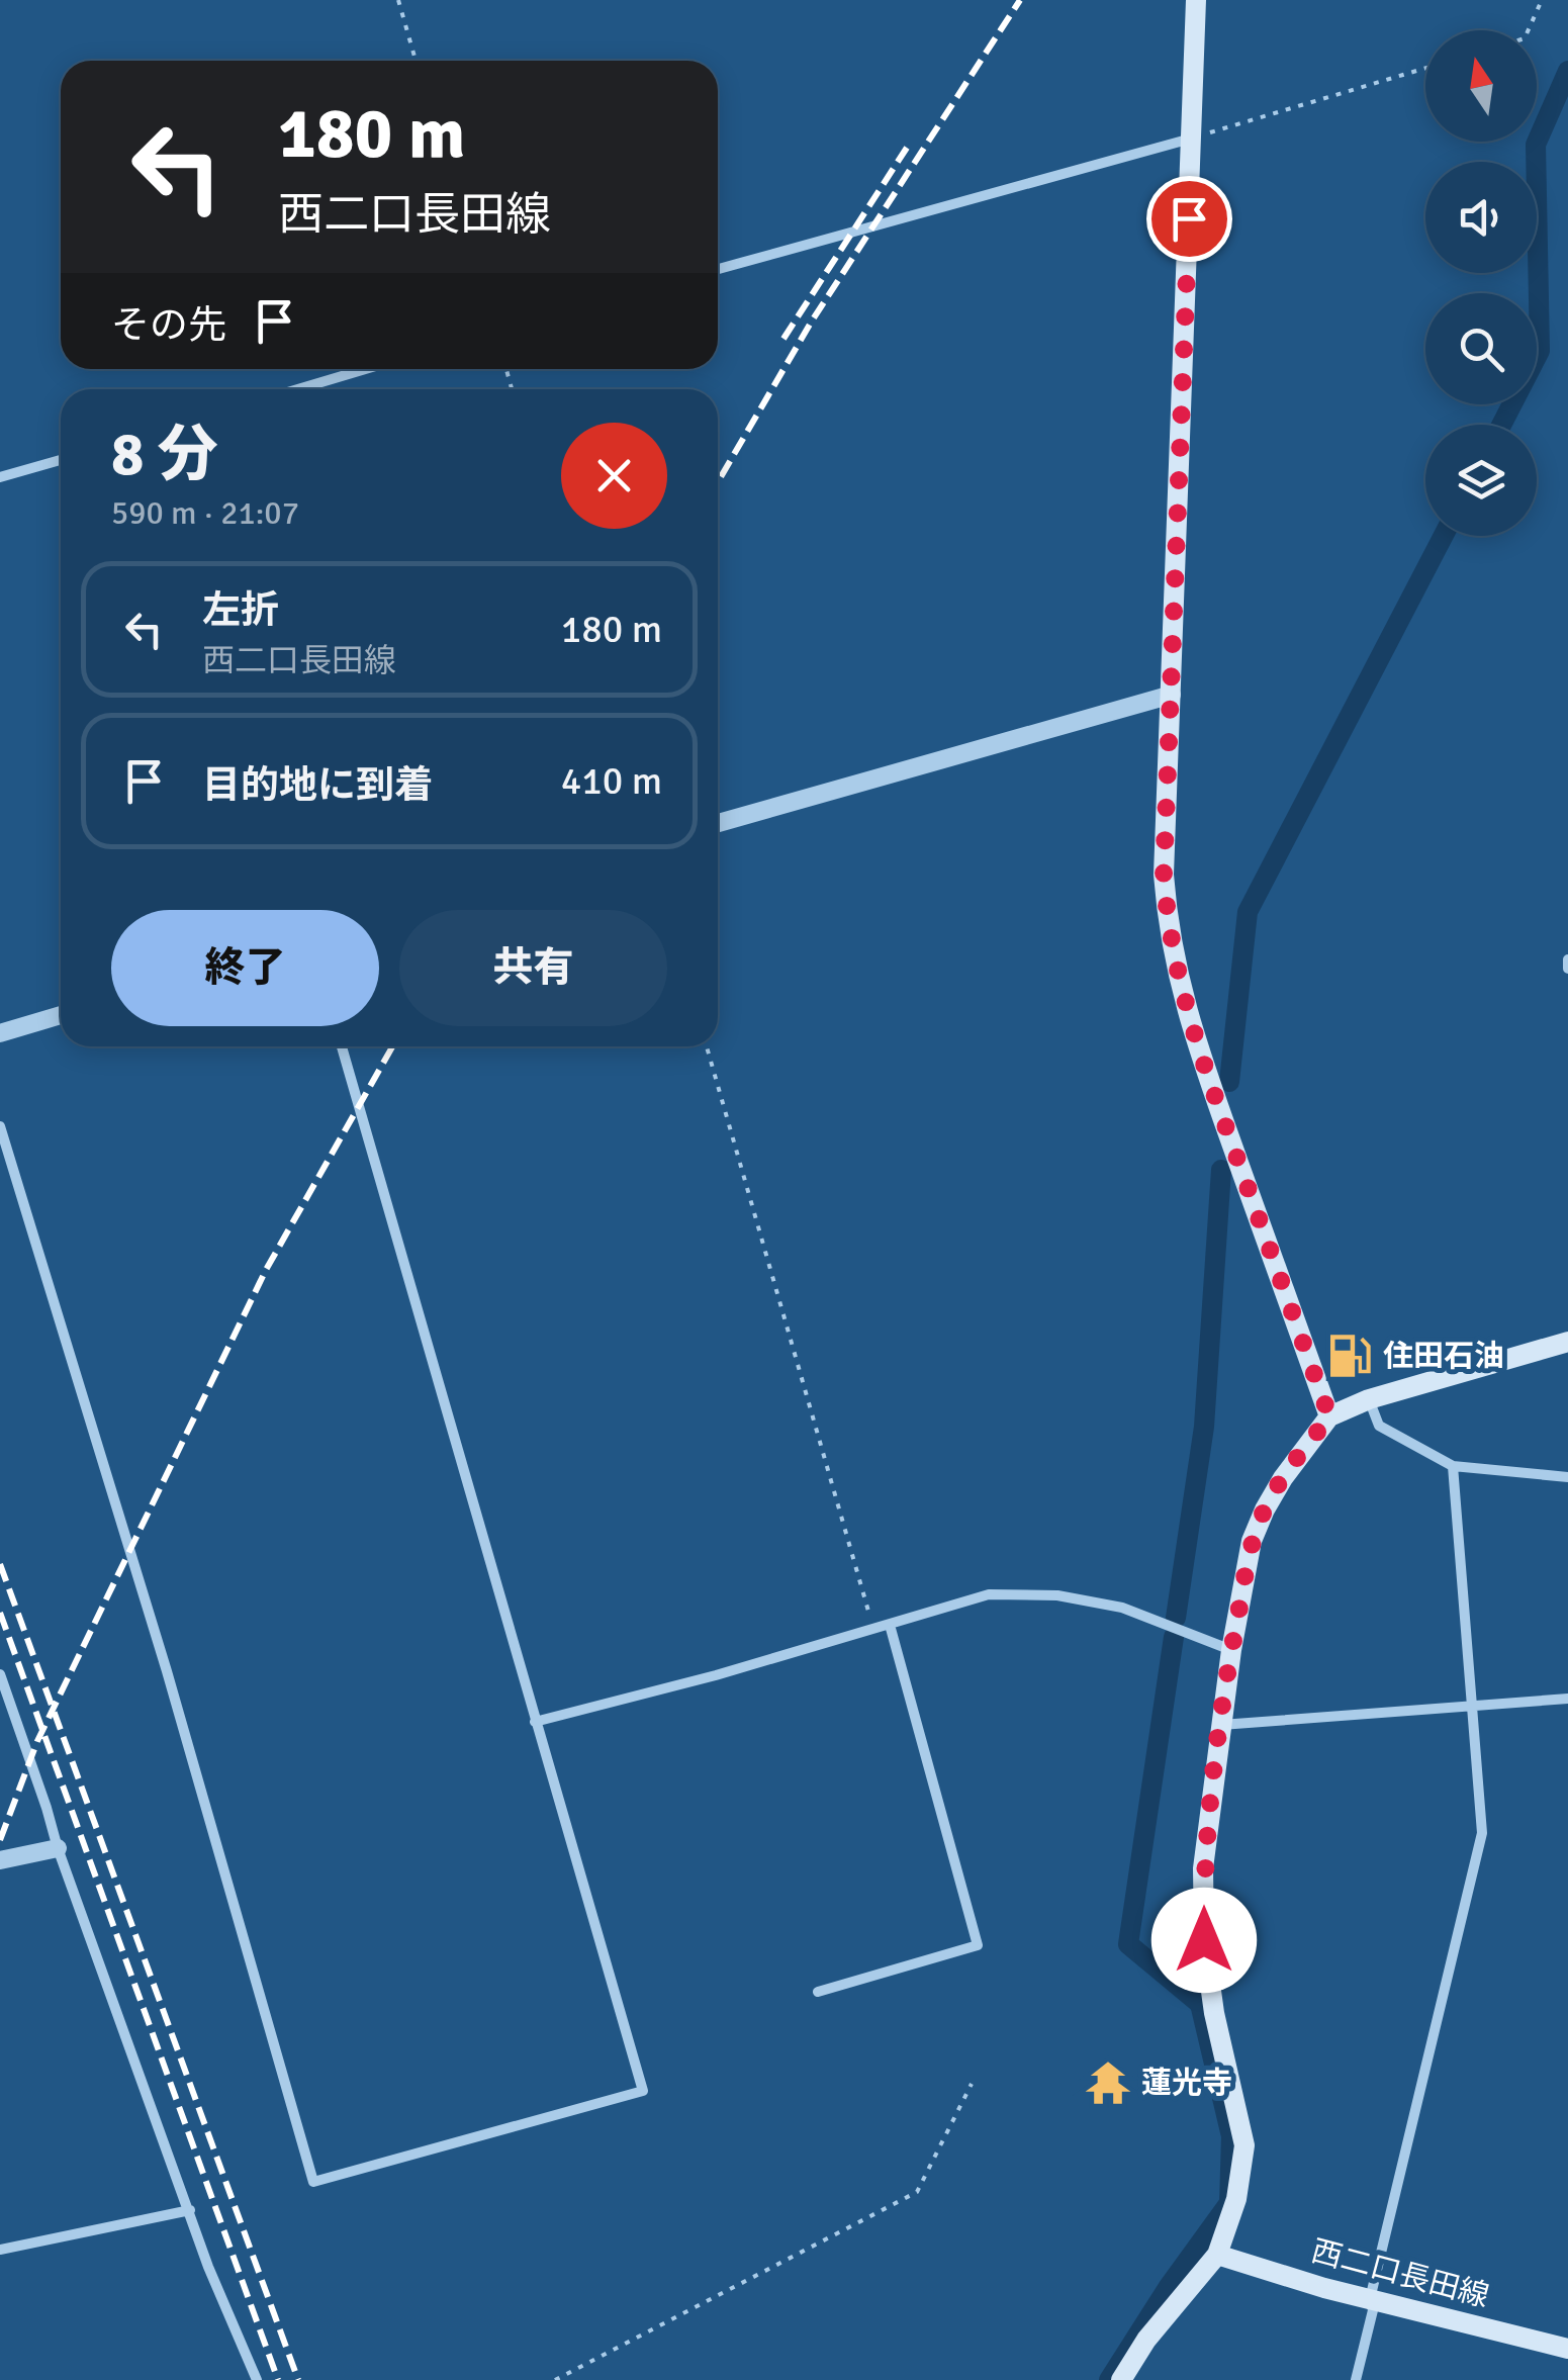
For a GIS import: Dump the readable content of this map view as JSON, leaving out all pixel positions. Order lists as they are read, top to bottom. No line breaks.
{"streets":{"main road":["西二口長田線"]},"places":{"fuel station":["住田石油"],"temple":["蓮光寺"]},"north":"top","page":{"turn":["180 m","西二口長田線"],"then":"その先","heading":["8 分","590 m · 21:07"],"list":[{"name":"左折","note":"西二口長田線","value":"180 m"},{"name":"目的地に到着","value":"410 m"}],"buttons":["終了","共有"]}}
